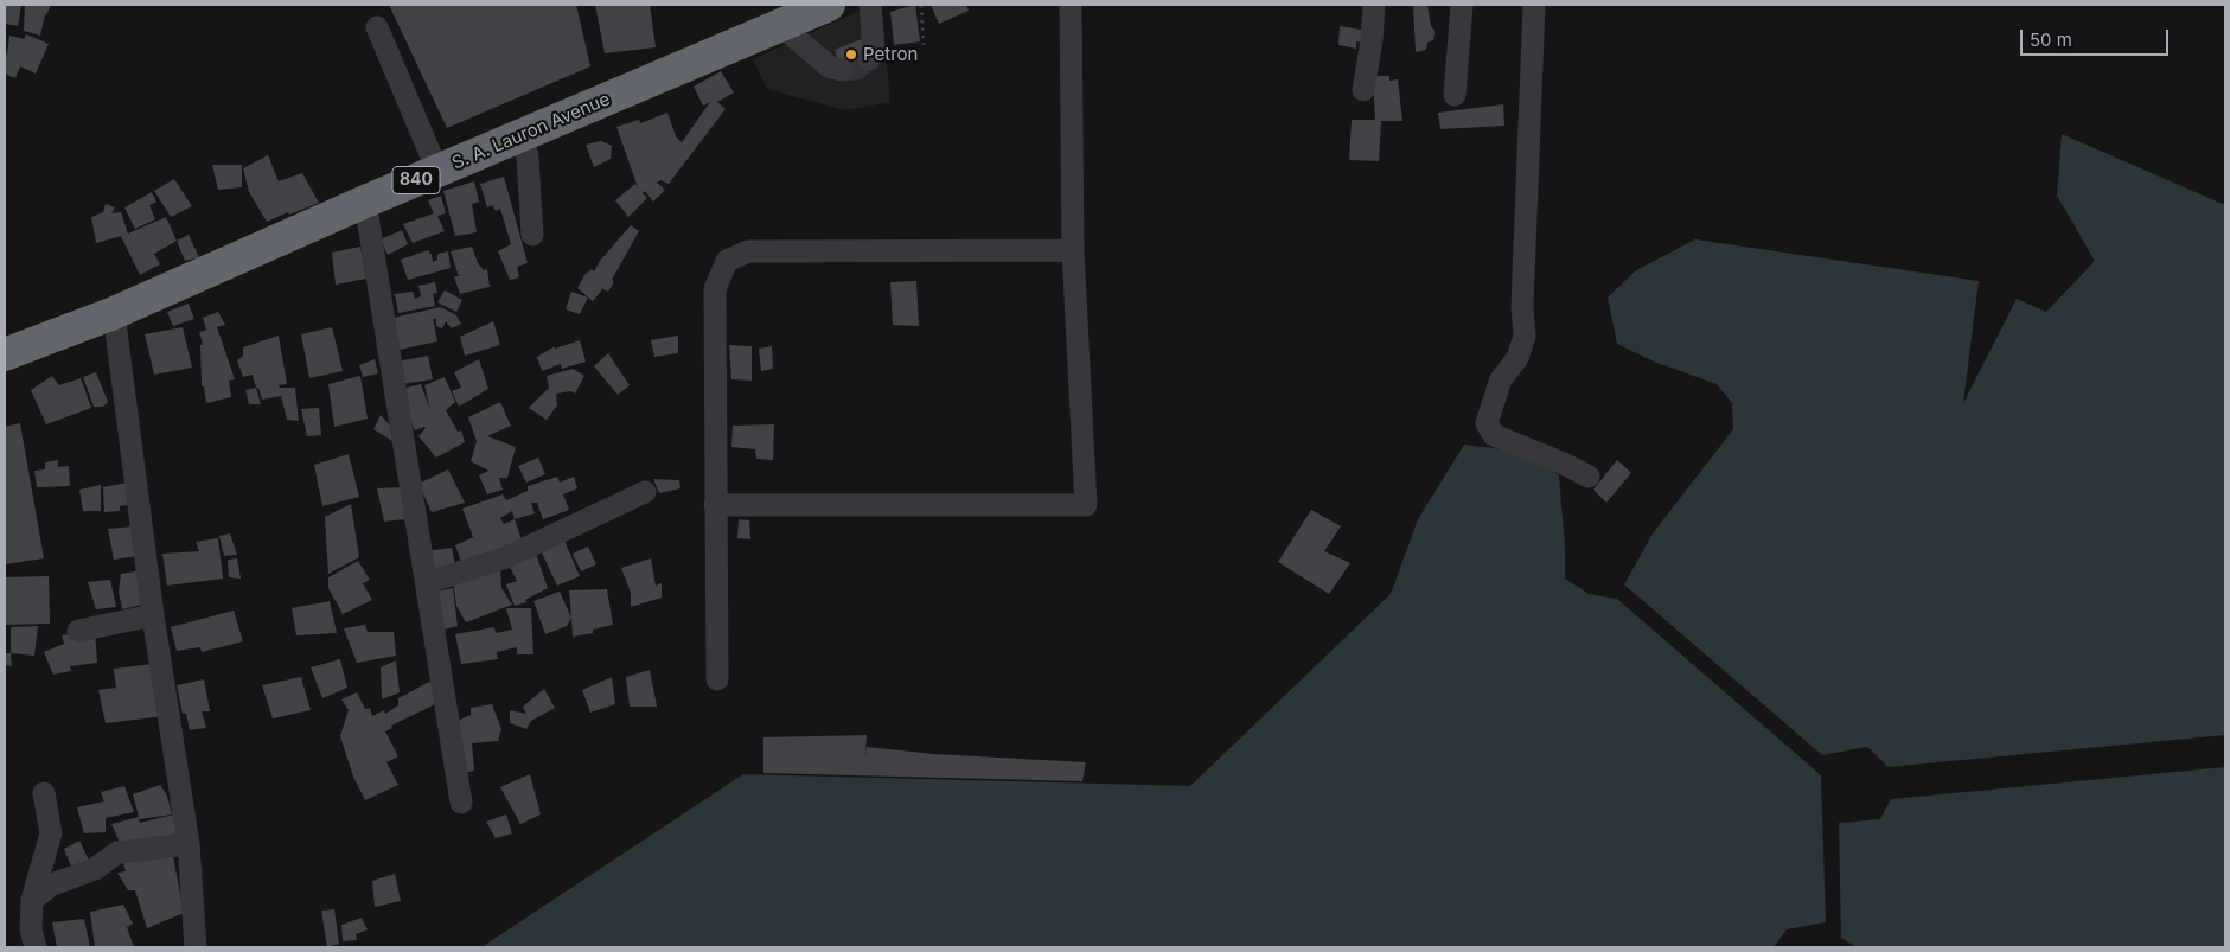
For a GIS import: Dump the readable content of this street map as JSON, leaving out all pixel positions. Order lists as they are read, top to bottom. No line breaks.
{"streets":{"highway":["S. A. Lauron Avenue","840"]},"places":["Petron"],"scale_bar":"50 m"}
